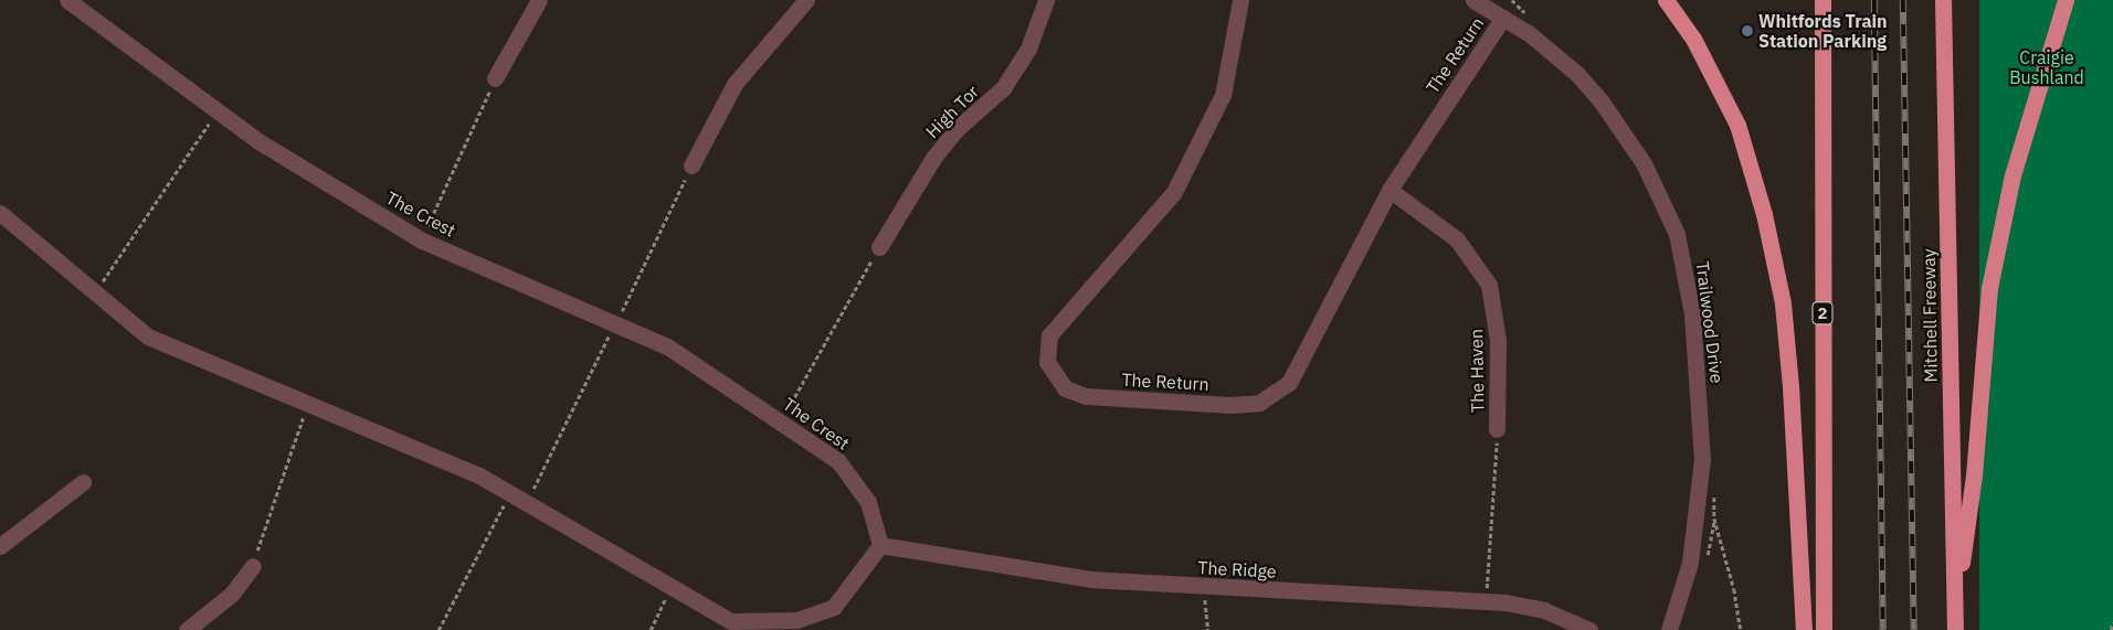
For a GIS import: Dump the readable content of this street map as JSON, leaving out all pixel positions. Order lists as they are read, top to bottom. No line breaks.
{"streets":{"highway":["2","Mitchell Freeway"],"street":["The Return","High Tor","The Crest","Trailwood Drive","The Haven","The Ridge"]},"crossings":[["The Return","Trailwood Drive"],["The Return","The Haven"],["The Crest","The Ridge"]],"parks":["Craigie Bushland"],"places":["Whitfords Train Station Parking"]}
